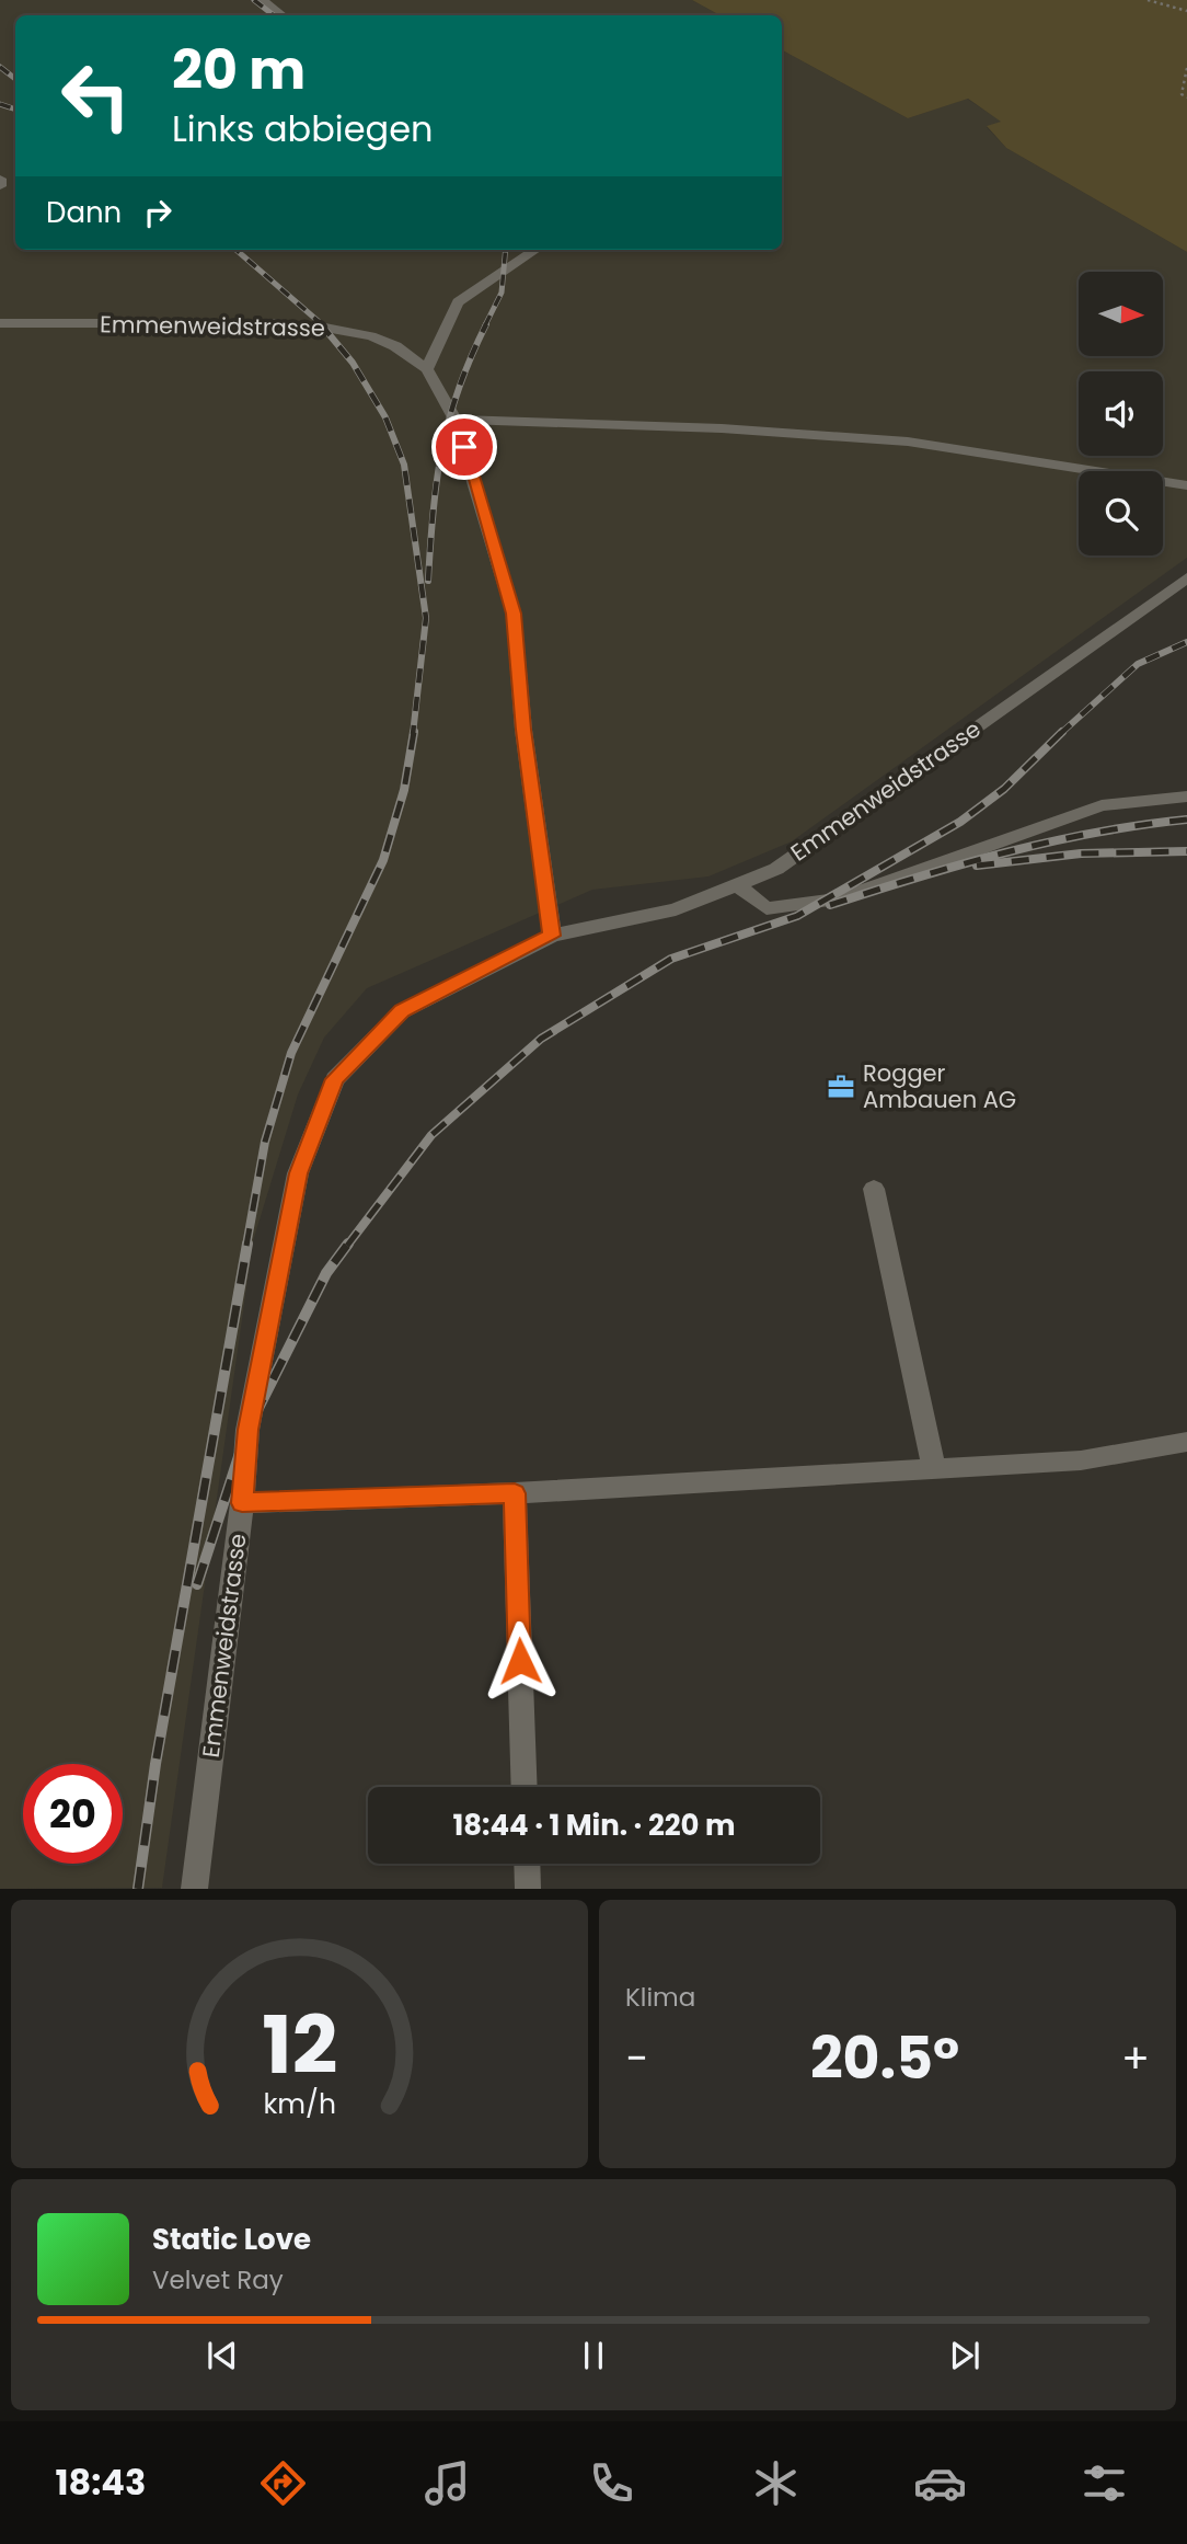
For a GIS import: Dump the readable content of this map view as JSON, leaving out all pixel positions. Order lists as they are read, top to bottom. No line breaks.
{"streets":{"street":["Emmenweidstrasse"]},"places":{"office":["Rogger Ambauen AG"]},"north":"right","page":{"turn":["20 m","Links abbiegen"],"then":"Dann","limit":"20","trip":"18:44 · 1 Min. · 220 m","tile":"Klima","heat":["−","20.5°","+"],"song":["Static Love","Velvet Ray"],"tabs":"18:43","gauge":["12","km/h"]}}
